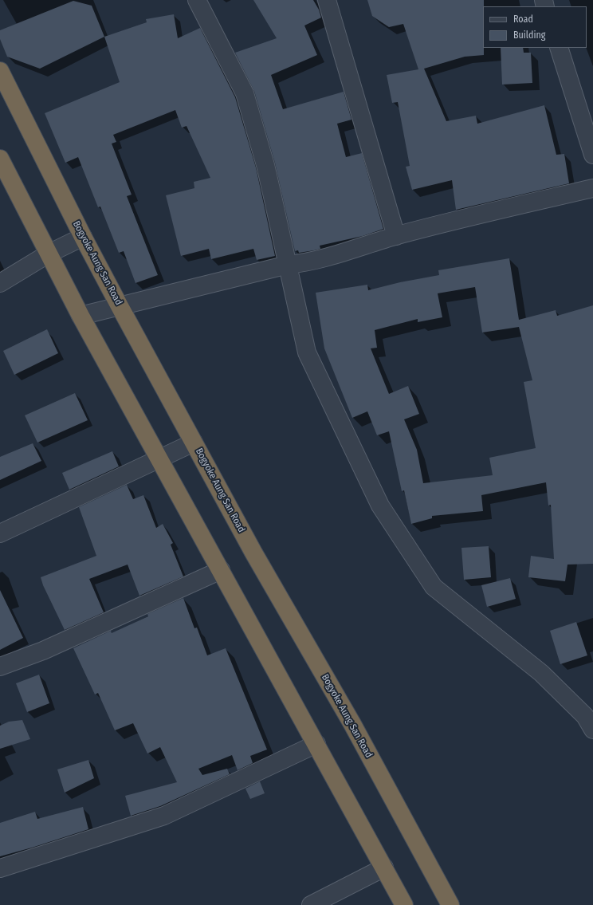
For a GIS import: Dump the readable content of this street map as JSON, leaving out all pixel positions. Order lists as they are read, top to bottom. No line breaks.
{"streets":{"highway":["Bogyoke Aung San Road"]},"legend":["Road","Building"]}
